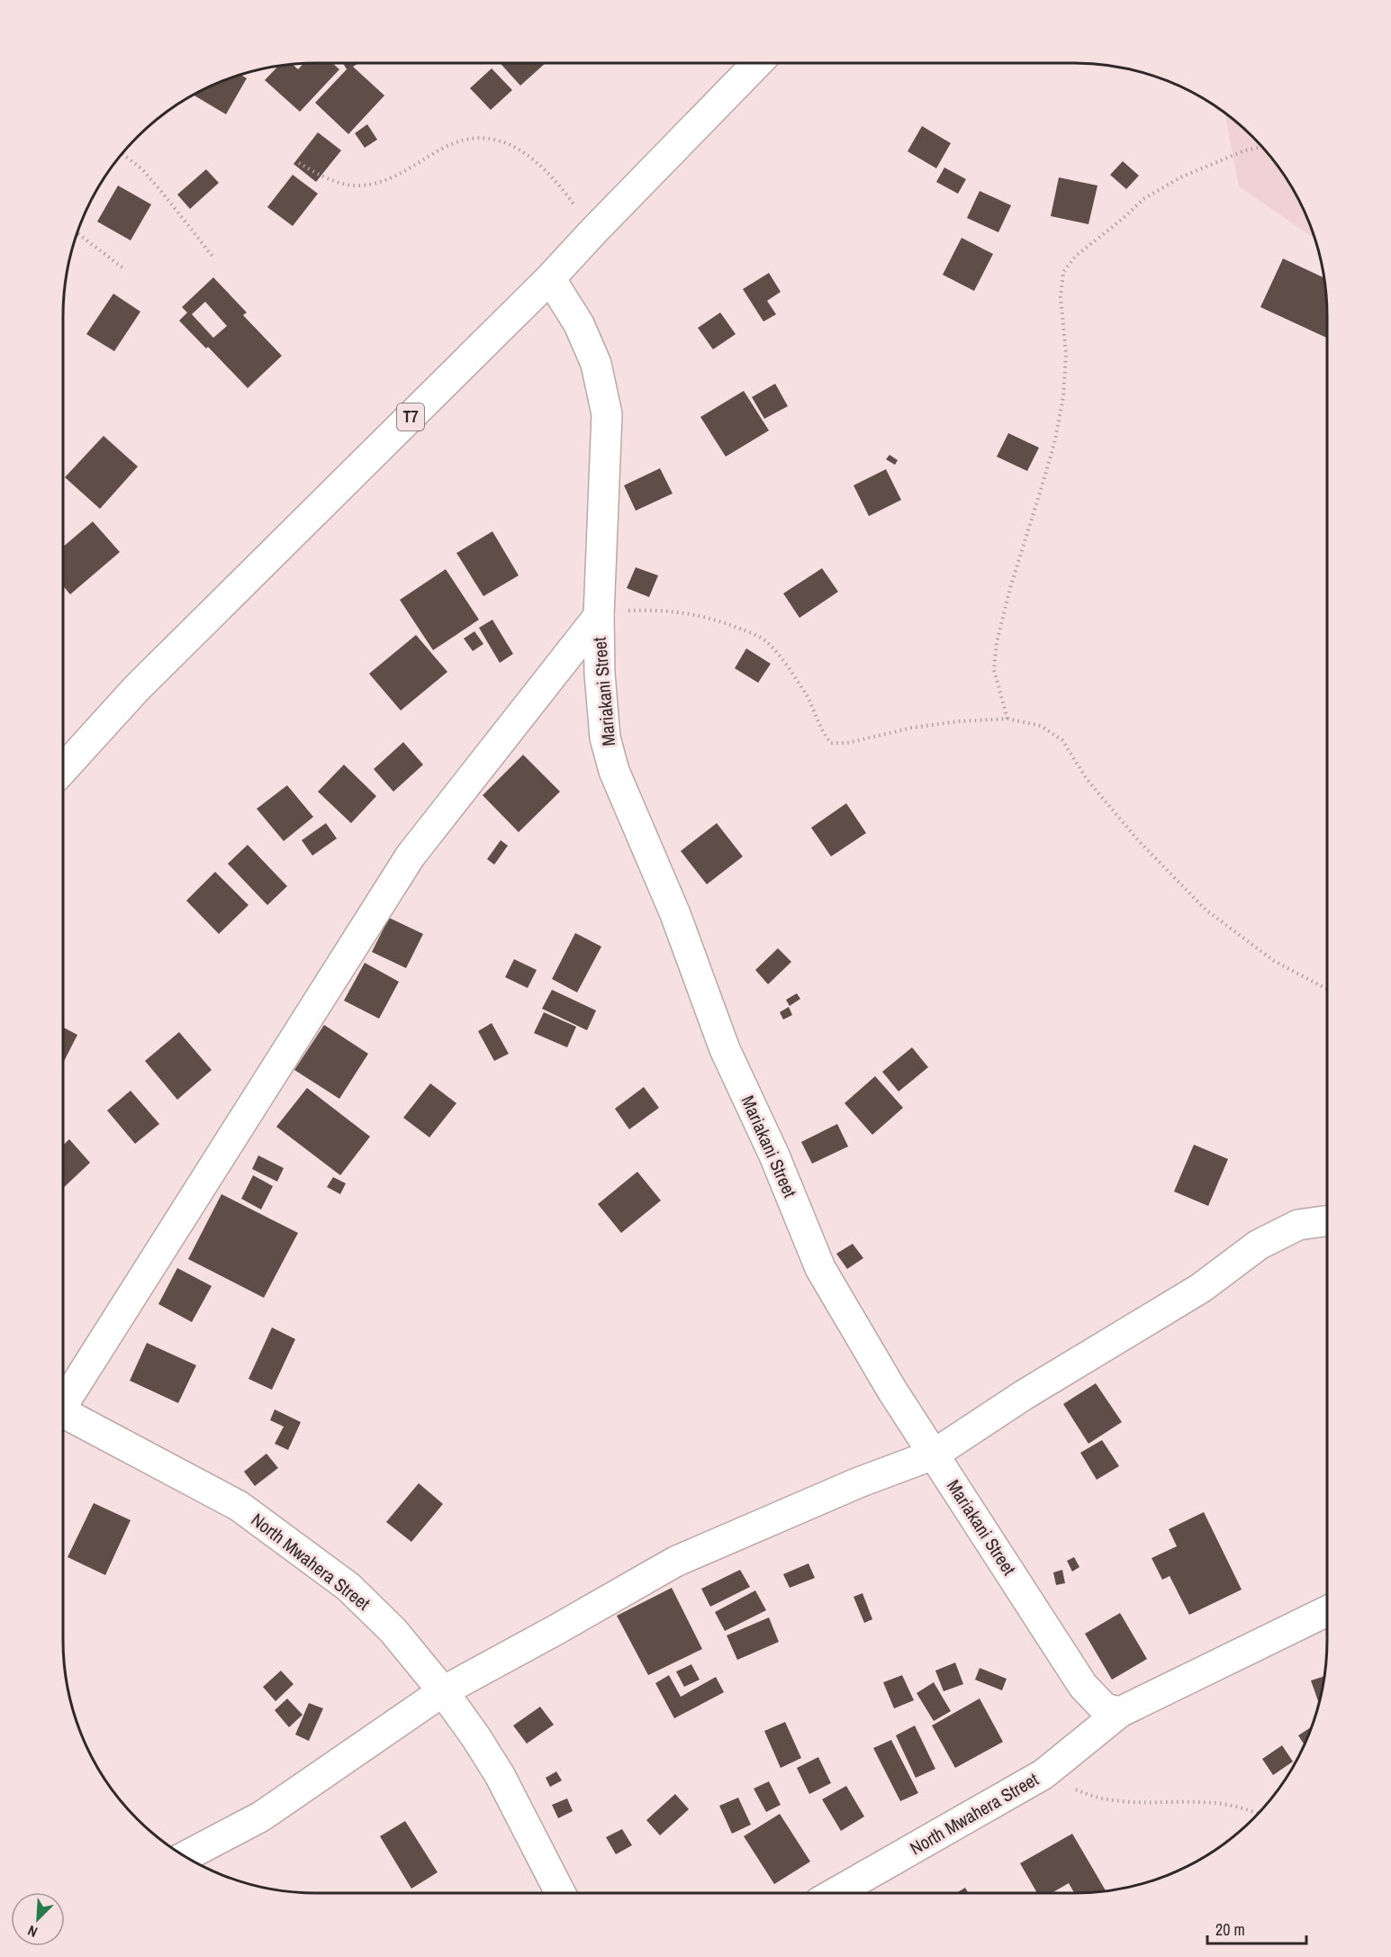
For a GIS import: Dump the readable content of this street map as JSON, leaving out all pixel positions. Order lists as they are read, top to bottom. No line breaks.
{"streets":{"main road":["T7","Mariakani Street","North Mwahera Street"]},"crossings":[["T7","Mariakani Street"],["Mariakani Street","North Mwahera Street"]],"scale_bar":"20 m","north":"bottom left"}
